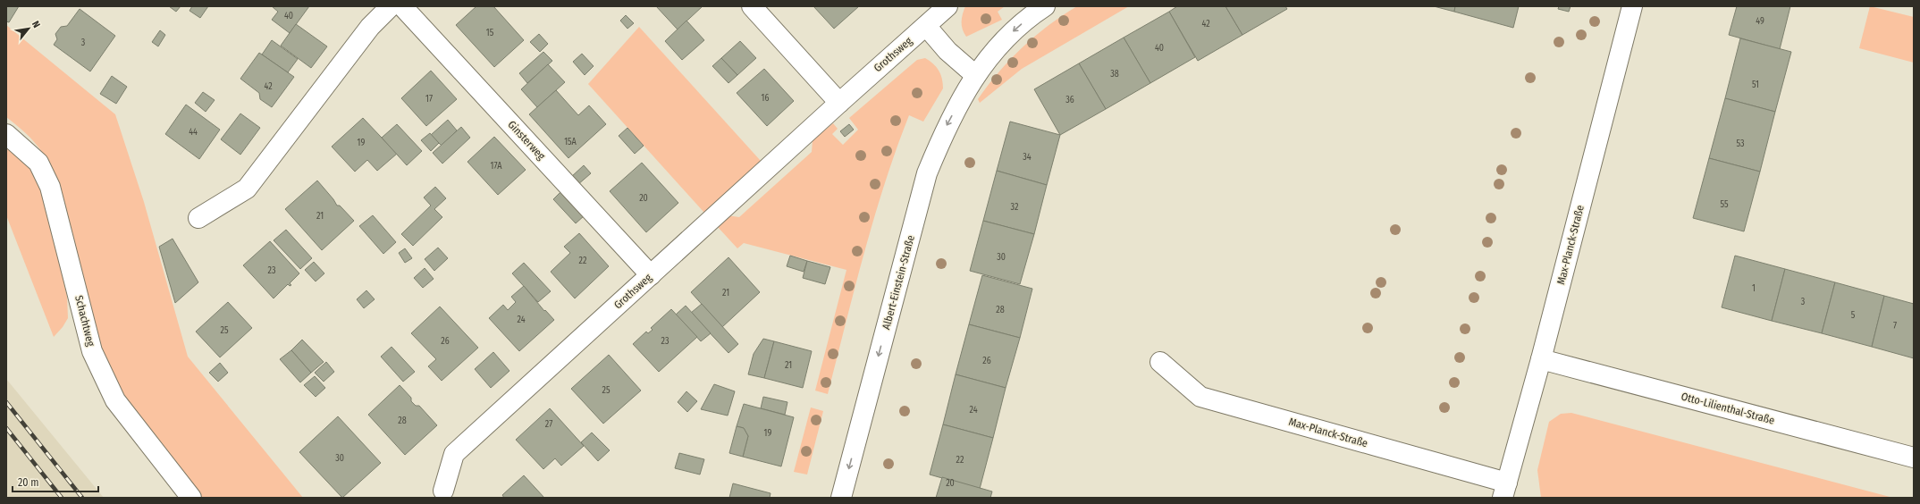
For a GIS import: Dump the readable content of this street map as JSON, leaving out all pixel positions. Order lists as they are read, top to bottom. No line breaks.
{"streets":{"street":["Grothsweg","Ginsterweg","Max-Planck-Straße","Albert-Einstein-Straße","Schachtweg","Otto-Lilienthal-Straße"]},"crossings":[["Grothsweg","Ginsterweg"],["Max-Planck-Straße","Otto-Lilienthal-Straße"]],"one_way":["Albert-Einstein-Straße"],"house_numbers":["40","49","42","15","3","40","38","51","42","16","17","36","44","15A","19","53","34","17A","20","55","32","21","30","22","23","1","21","3","28","5","24","7","25","26","23","26","21","25","24","28","27","19","30","22","20"],"scale_bar":"20 m","north":"top right"}
